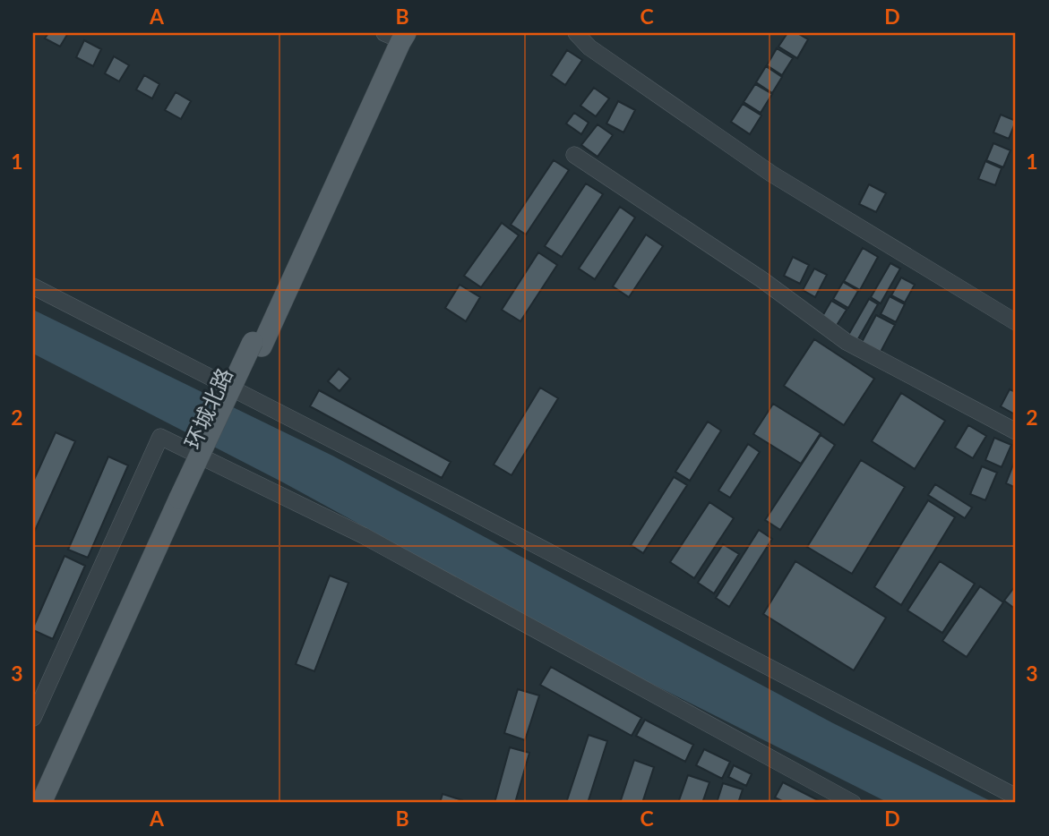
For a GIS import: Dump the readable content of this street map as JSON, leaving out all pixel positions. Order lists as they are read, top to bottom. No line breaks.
{"streets":{"main road":["环城北路"]},"grid":{"columns":["A","B","C","D"],"rows":["1","2","3"]}}
